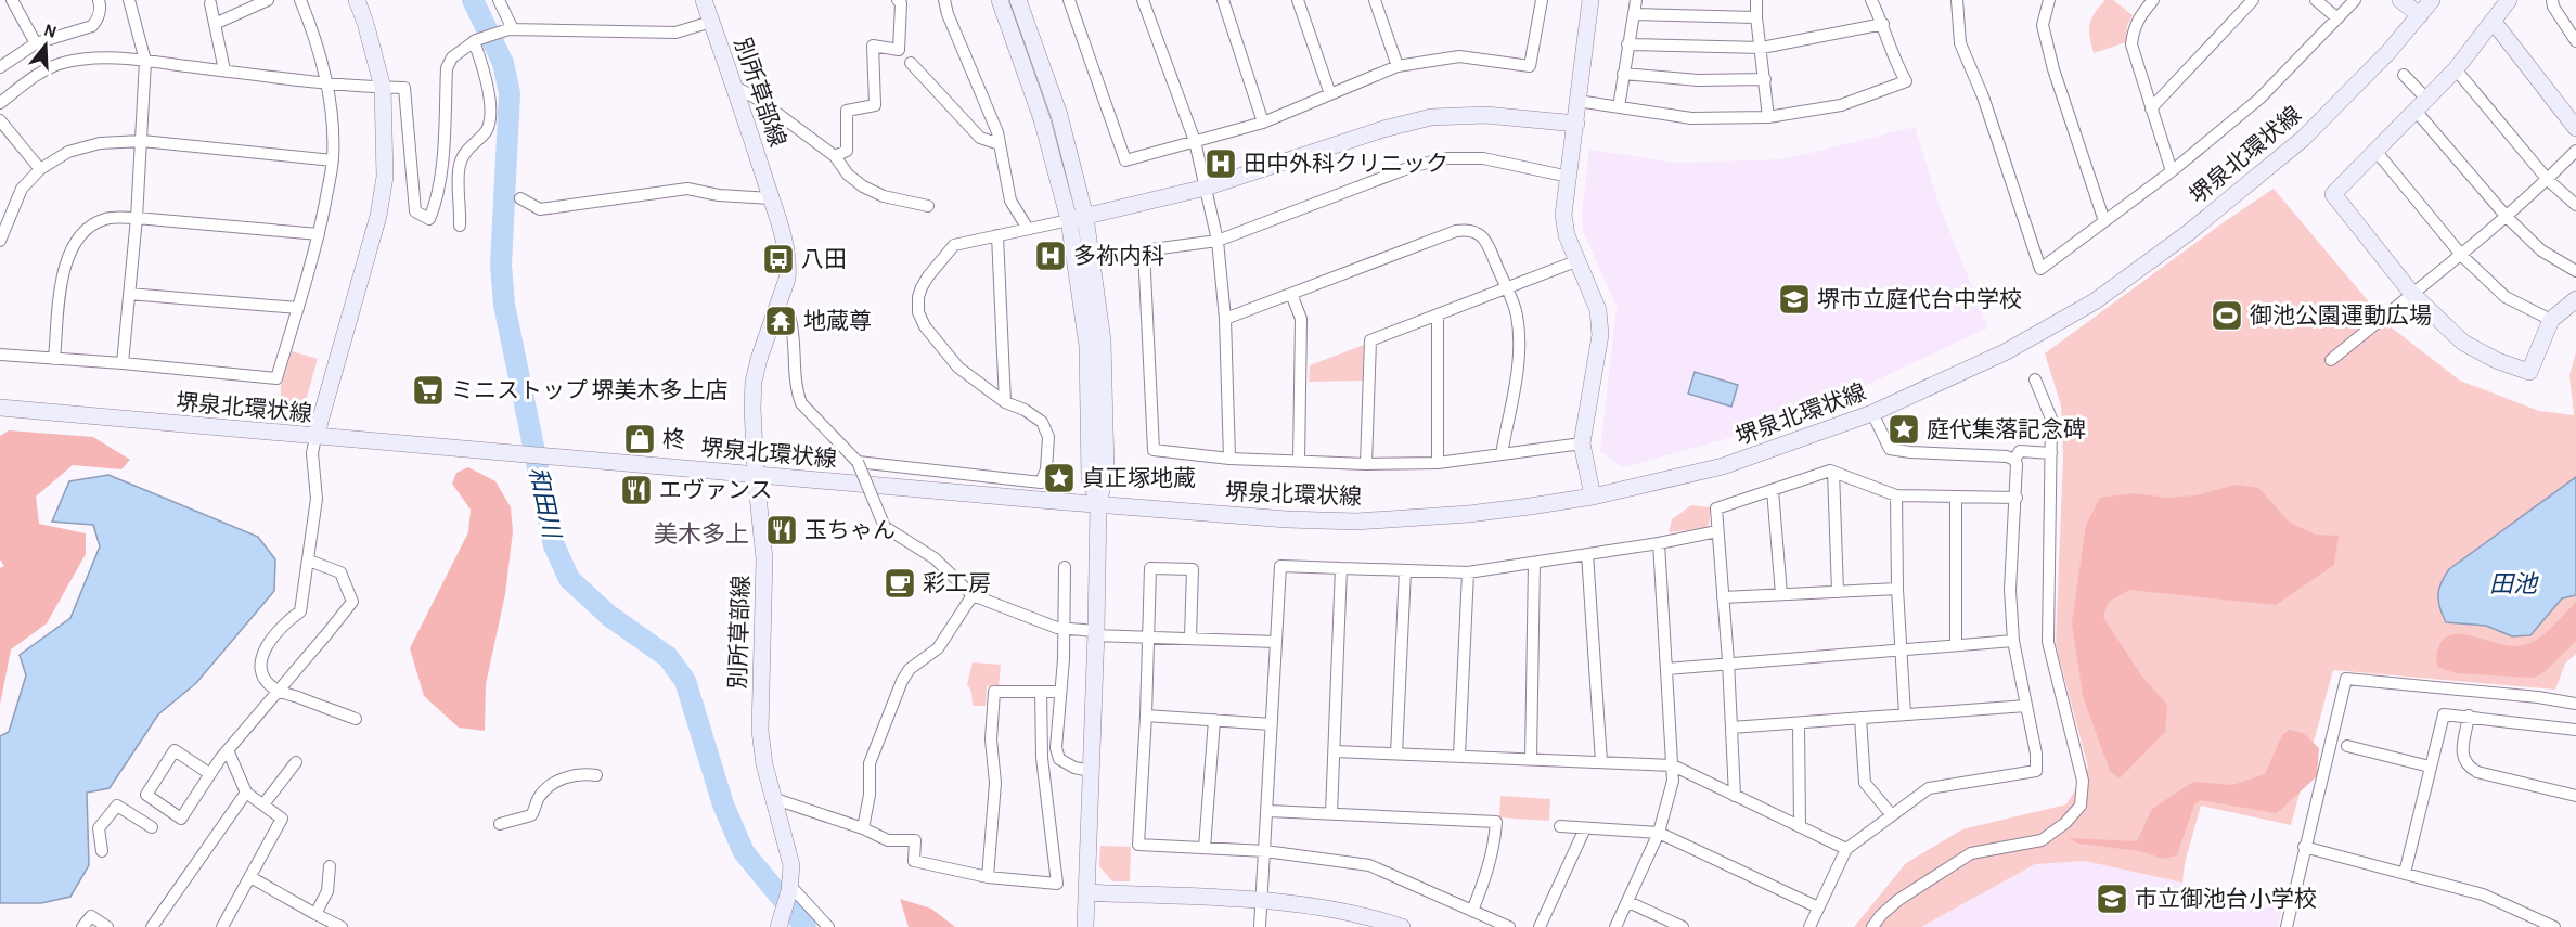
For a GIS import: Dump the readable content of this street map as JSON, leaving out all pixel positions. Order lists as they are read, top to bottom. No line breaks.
{"streets":{"street":["別所草部線","堺泉北環状線"]},"crossings":[["別所草部線","堺泉北環状線"]],"districts":["美木多上"],"water":["和田川","田池"],"places":{"hospital":["田中外科クリニック","多祢内科"],"bus stop":["八田"],"school or university":["堺市立庭代台中学校","市立御池台小学校"],"sports":["御池公園運動広場"],"temple":["地蔵尊"],"supermarket":["ミニストップ 堺美木多上店"],"place":["庭代集落記念碑","貞正塚地蔵"],"shop":["柊"],"restaurant":["エヴァンス","玉ちゃん"],"cafe":["彩工房"]},"north":"top"}
